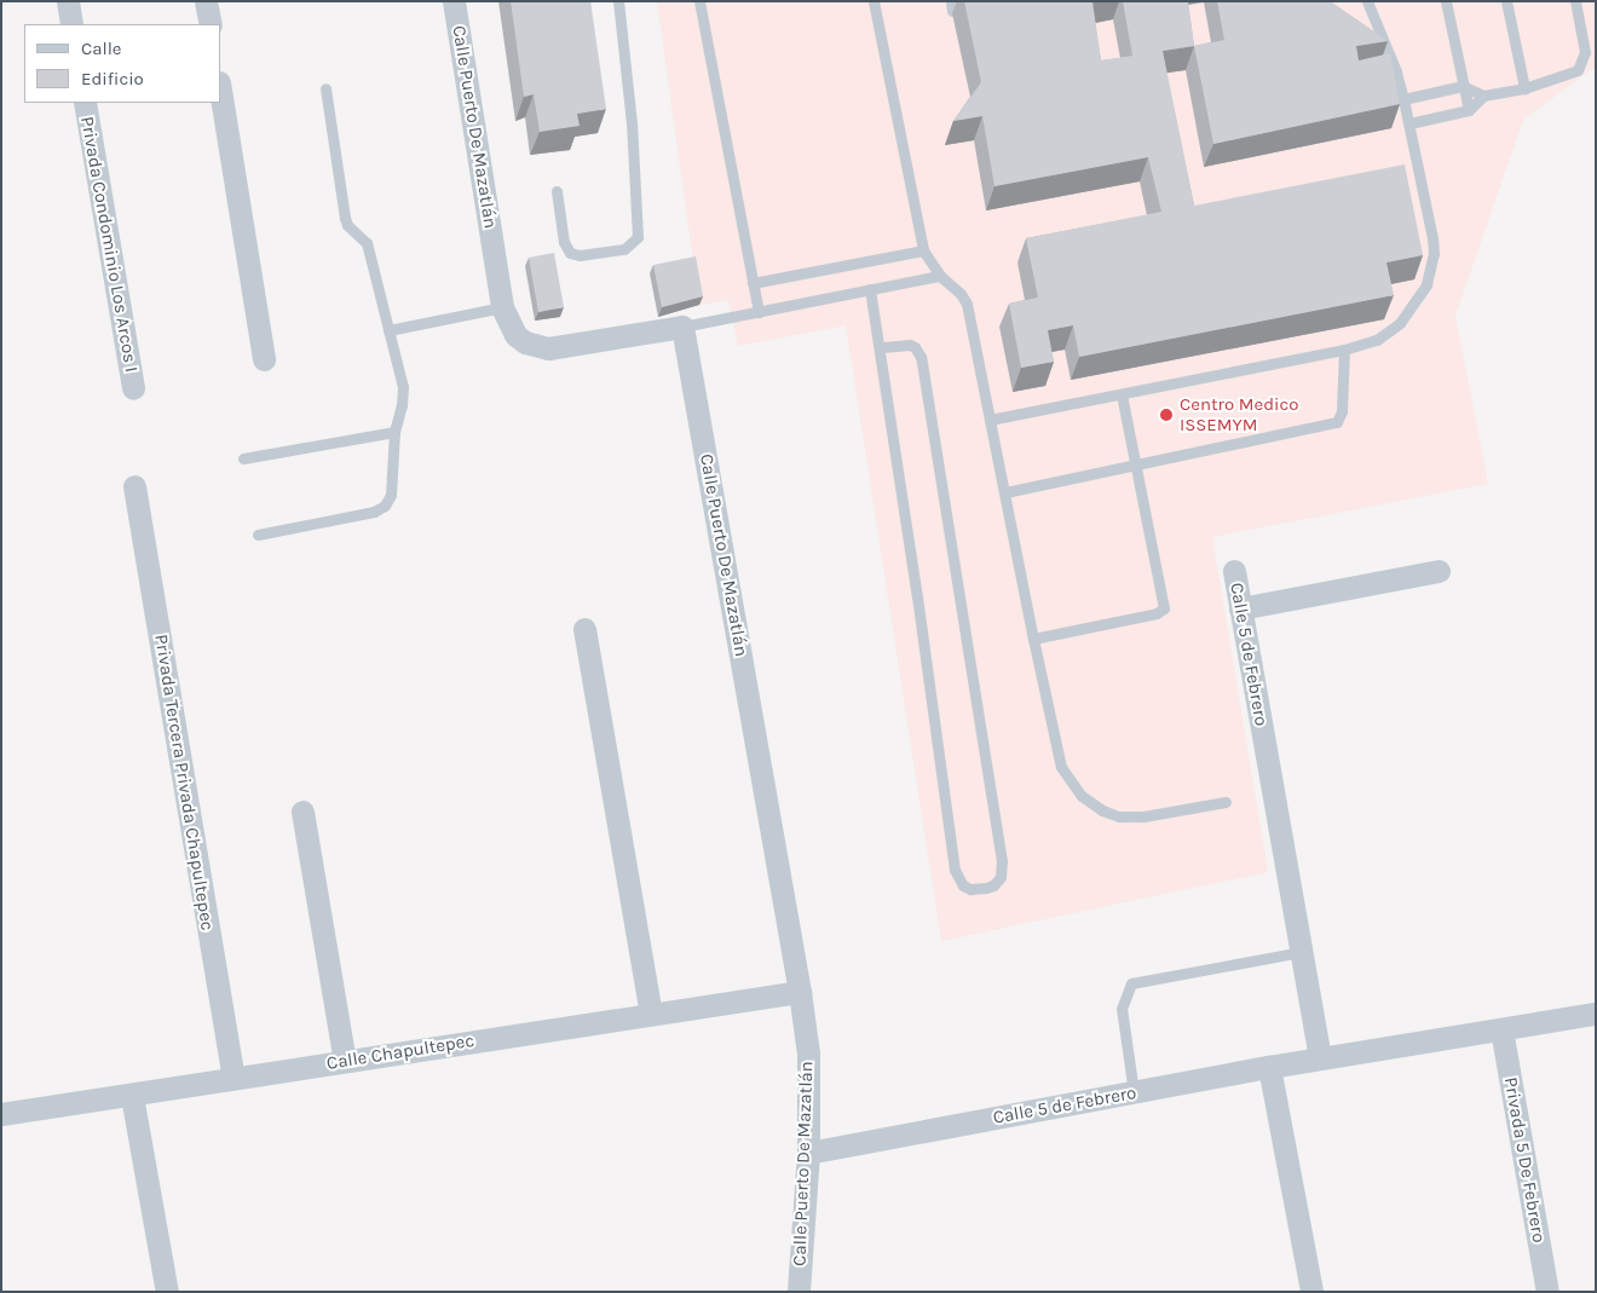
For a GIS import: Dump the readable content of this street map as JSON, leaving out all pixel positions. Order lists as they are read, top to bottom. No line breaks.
{"streets":{"street":["Calle Puerto De Mazatlán","Privada Condominio Los Arcos I","Calle 5 de Febrero","Privada Tercera Privada Chapultepec","Calle Chapultepec","Privada 5 De Febrero"]},"crossings":[["Calle Puerto De Mazatlán","Calle 5 de Febrero"],["Calle Puerto De Mazatlán","Calle Chapultepec"],["Calle 5 de Febrero","Privada 5 De Febrero"],["Privada Tercera Privada Chapultepec","Calle Chapultepec"]],"places":["Centro Medico ISSEMYM"],"legend":["Calle","Edificio"]}
